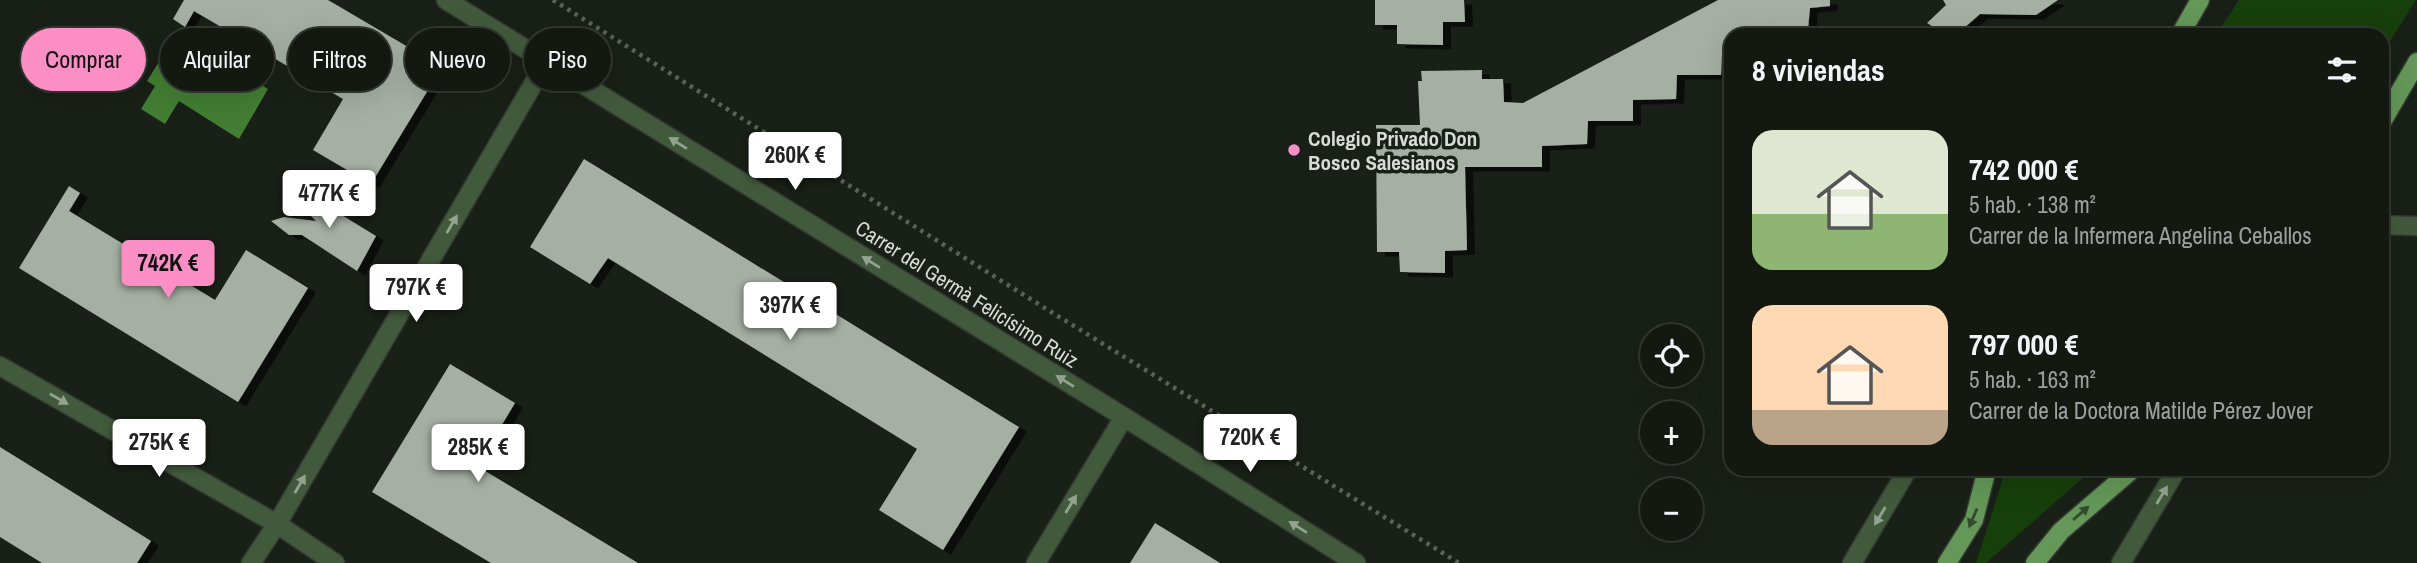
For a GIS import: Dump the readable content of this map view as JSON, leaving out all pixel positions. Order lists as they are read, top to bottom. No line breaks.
{"streets":{"street":["Carrer del Germà Felicísimo Ruiz"]},"one_way":["Carrer del Germà Felicísimo Ruiz"],"places":["Colegio Privado Don Bosco Salesianos"],"page":{"chip":["Comprar","Alquilar","Filtros","Nuevo","Piso"],"heading":"8 viviendas","list":[{"name":"742 000 €","note":"5 hab. · 138 m² · Carrer de la Infermera Angelina Ceballos"},{"name":"797 000 €","note":"5 hab. · 163 m² · Carrer de la Doctora Matilde Pérez Jover"}],"price":["260K €","477K €","742K €","797K €","397K €","720K €","275K €","285K €"],"map_buttons":["+","−"]}}
